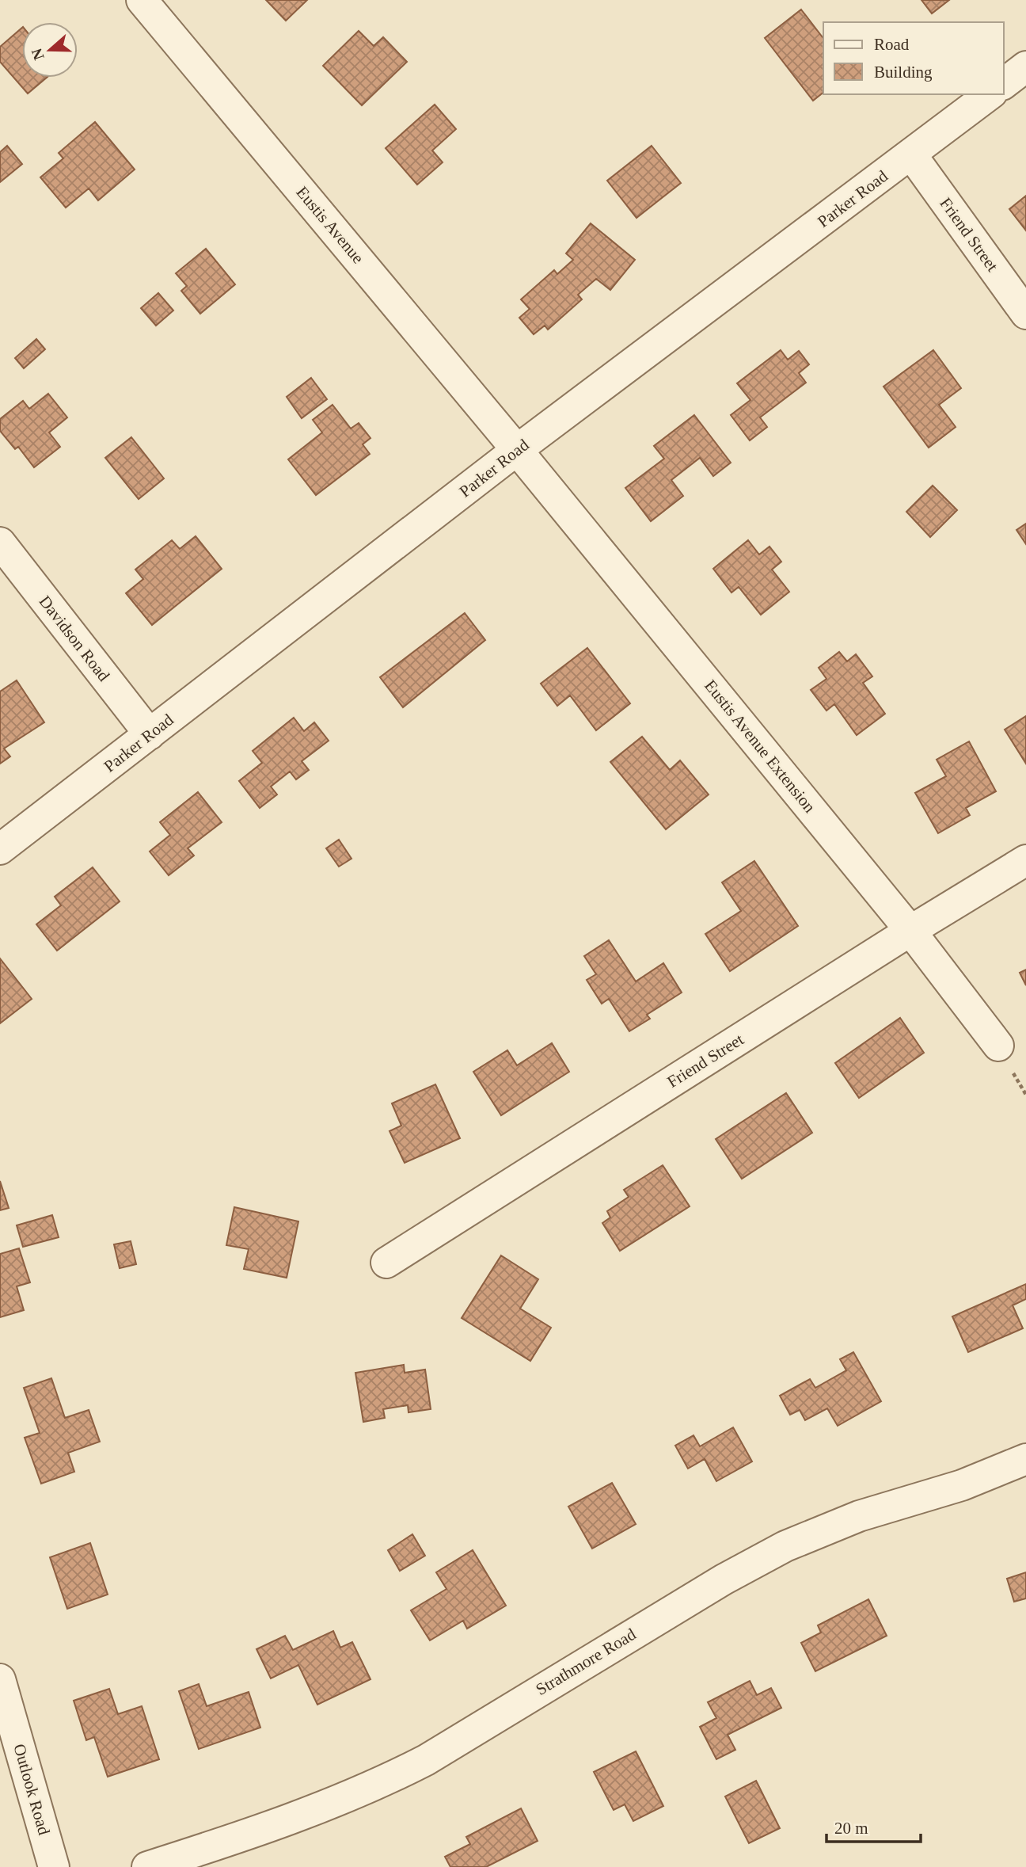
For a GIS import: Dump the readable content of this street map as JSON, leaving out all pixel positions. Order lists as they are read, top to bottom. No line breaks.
{"streets":{"street":["Parker Road","Eustis Avenue","Friend Street","Davidson Road","Eustis Avenue Extension","Strathmore Road","Outlook Road"]},"crossings":[["Parker Road","Eustis Avenue"],["Parker Road","Friend Street"],["Parker Road","Davidson Road"],["Parker Road","Eustis Avenue Extension"],["Eustis Avenue","Eustis Avenue Extension"],["Friend Street","Eustis Avenue Extension"]],"legend":["Road","Building"],"scale_bar":"20 m","north":"left"}
